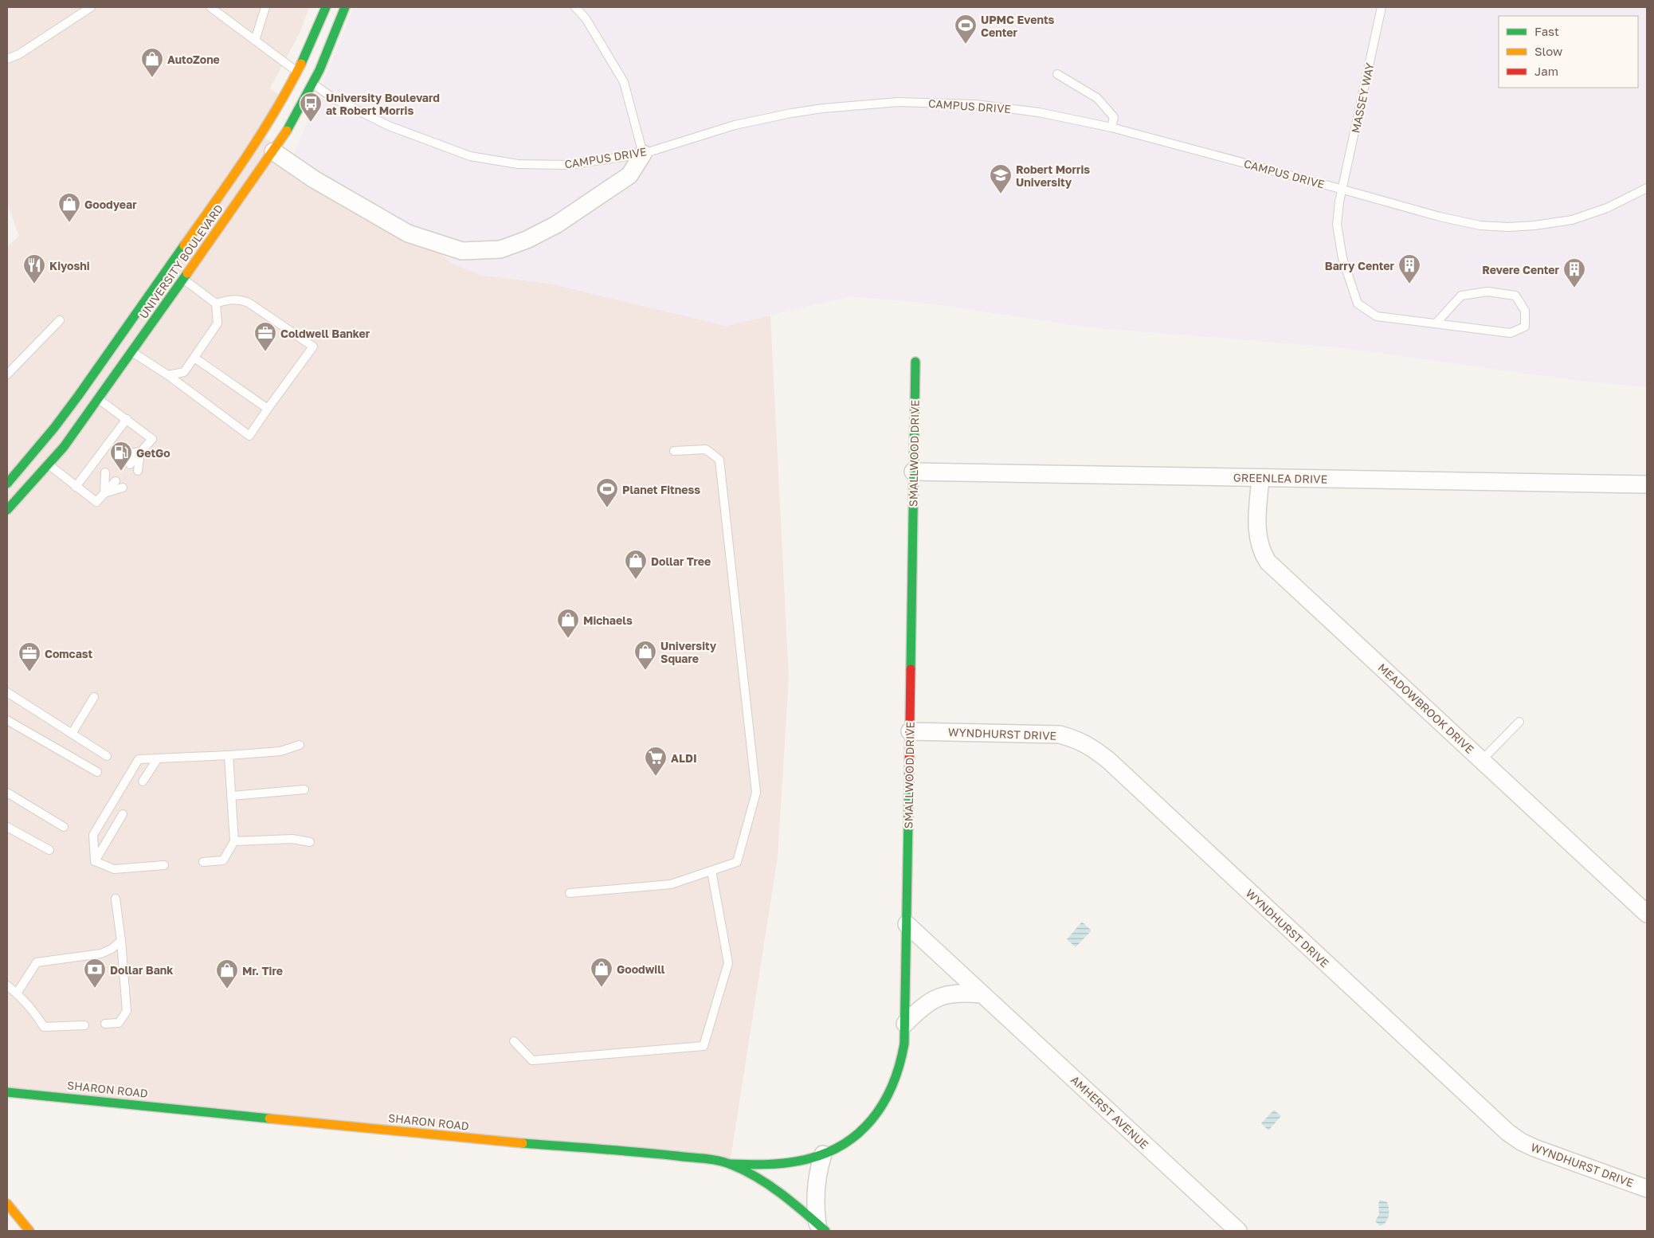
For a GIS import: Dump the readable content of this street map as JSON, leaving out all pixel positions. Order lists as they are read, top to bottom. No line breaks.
{"streets":{"street":["UNIVERSITY BOULEVARD","SMALLWOOD DRIVE","GREENLEA DRIVE","MEADOWBROOK DRIVE","WYNDHURST DRIVE","SHARON ROAD","AMHERST AVENUE"],"lane":["MASSEY WAY","CAMPUS DRIVE"]},"crossings":[["MASSEY WAY","CAMPUS DRIVE"],["CAMPUS DRIVE","UNIVERSITY BOULEVARD"],["SMALLWOOD DRIVE","GREENLEA DRIVE"],["SMALLWOOD DRIVE","WYNDHURST DRIVE"],["SMALLWOOD DRIVE","SHARON ROAD"],["SMALLWOOD DRIVE","AMHERST AVENUE"],["GREENLEA DRIVE","MEADOWBROOK DRIVE"]],"places":{"sports":["UPMC Events Center","Planet Fitness"],"shop":["AutoZone","Goodyear","Dollar Tree","Michaels","University Square","Goodwill","Mr. Tire"],"bus stop":["University Boulevard at Robert Morris"],"school or university":["Robert Morris University"],"restaurant":["Kiyoshi"],"building":["Barry Center","Revere Center"],"office":["Coldwell Banker","Comcast"],"fuel station":["GetGo"],"supermarket":["ALDI"],"bank":["Dollar Bank"]},"legend":["Fast","Slow","Jam"]}
